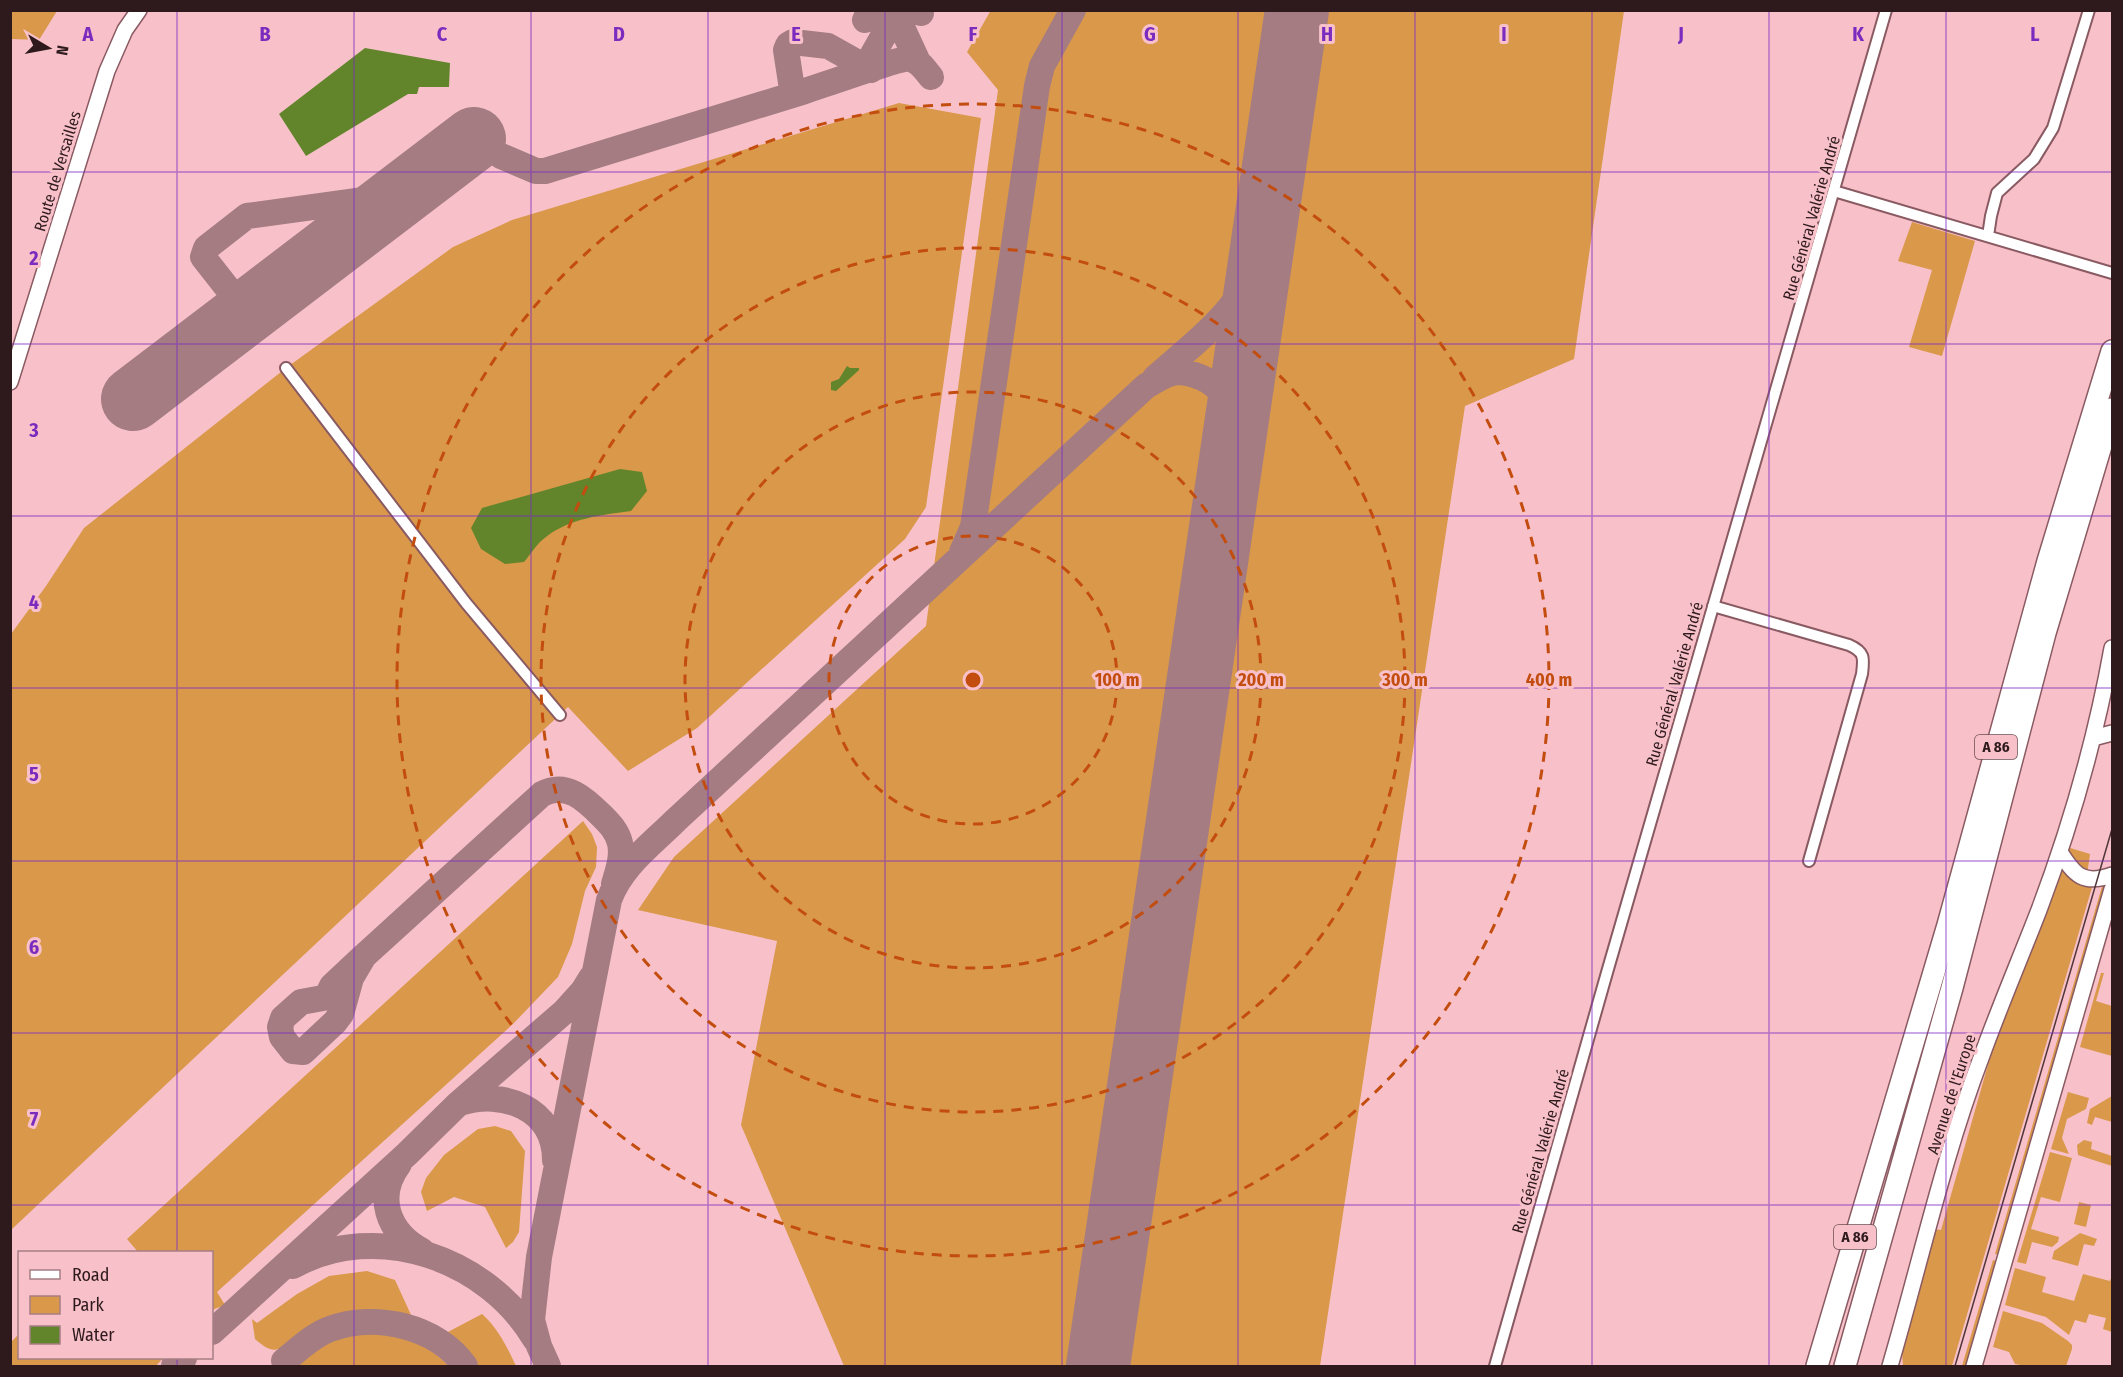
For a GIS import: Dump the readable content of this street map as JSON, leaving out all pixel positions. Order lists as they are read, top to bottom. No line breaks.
{"streets":{"highway":["A 86"],"main road":["Route de Versailles","Avenue de l'Europe"],"street":["Rue Général Valérie André"]},"legend":["Road","Park","Water"],"north":"right","grid":{"columns":["A","B","C","D","E","F","G","H","I","J","K","L"],"rows":["2","3","4","5","6","7"]},"rings":["100 m","200 m","300 m","400 m"]}
